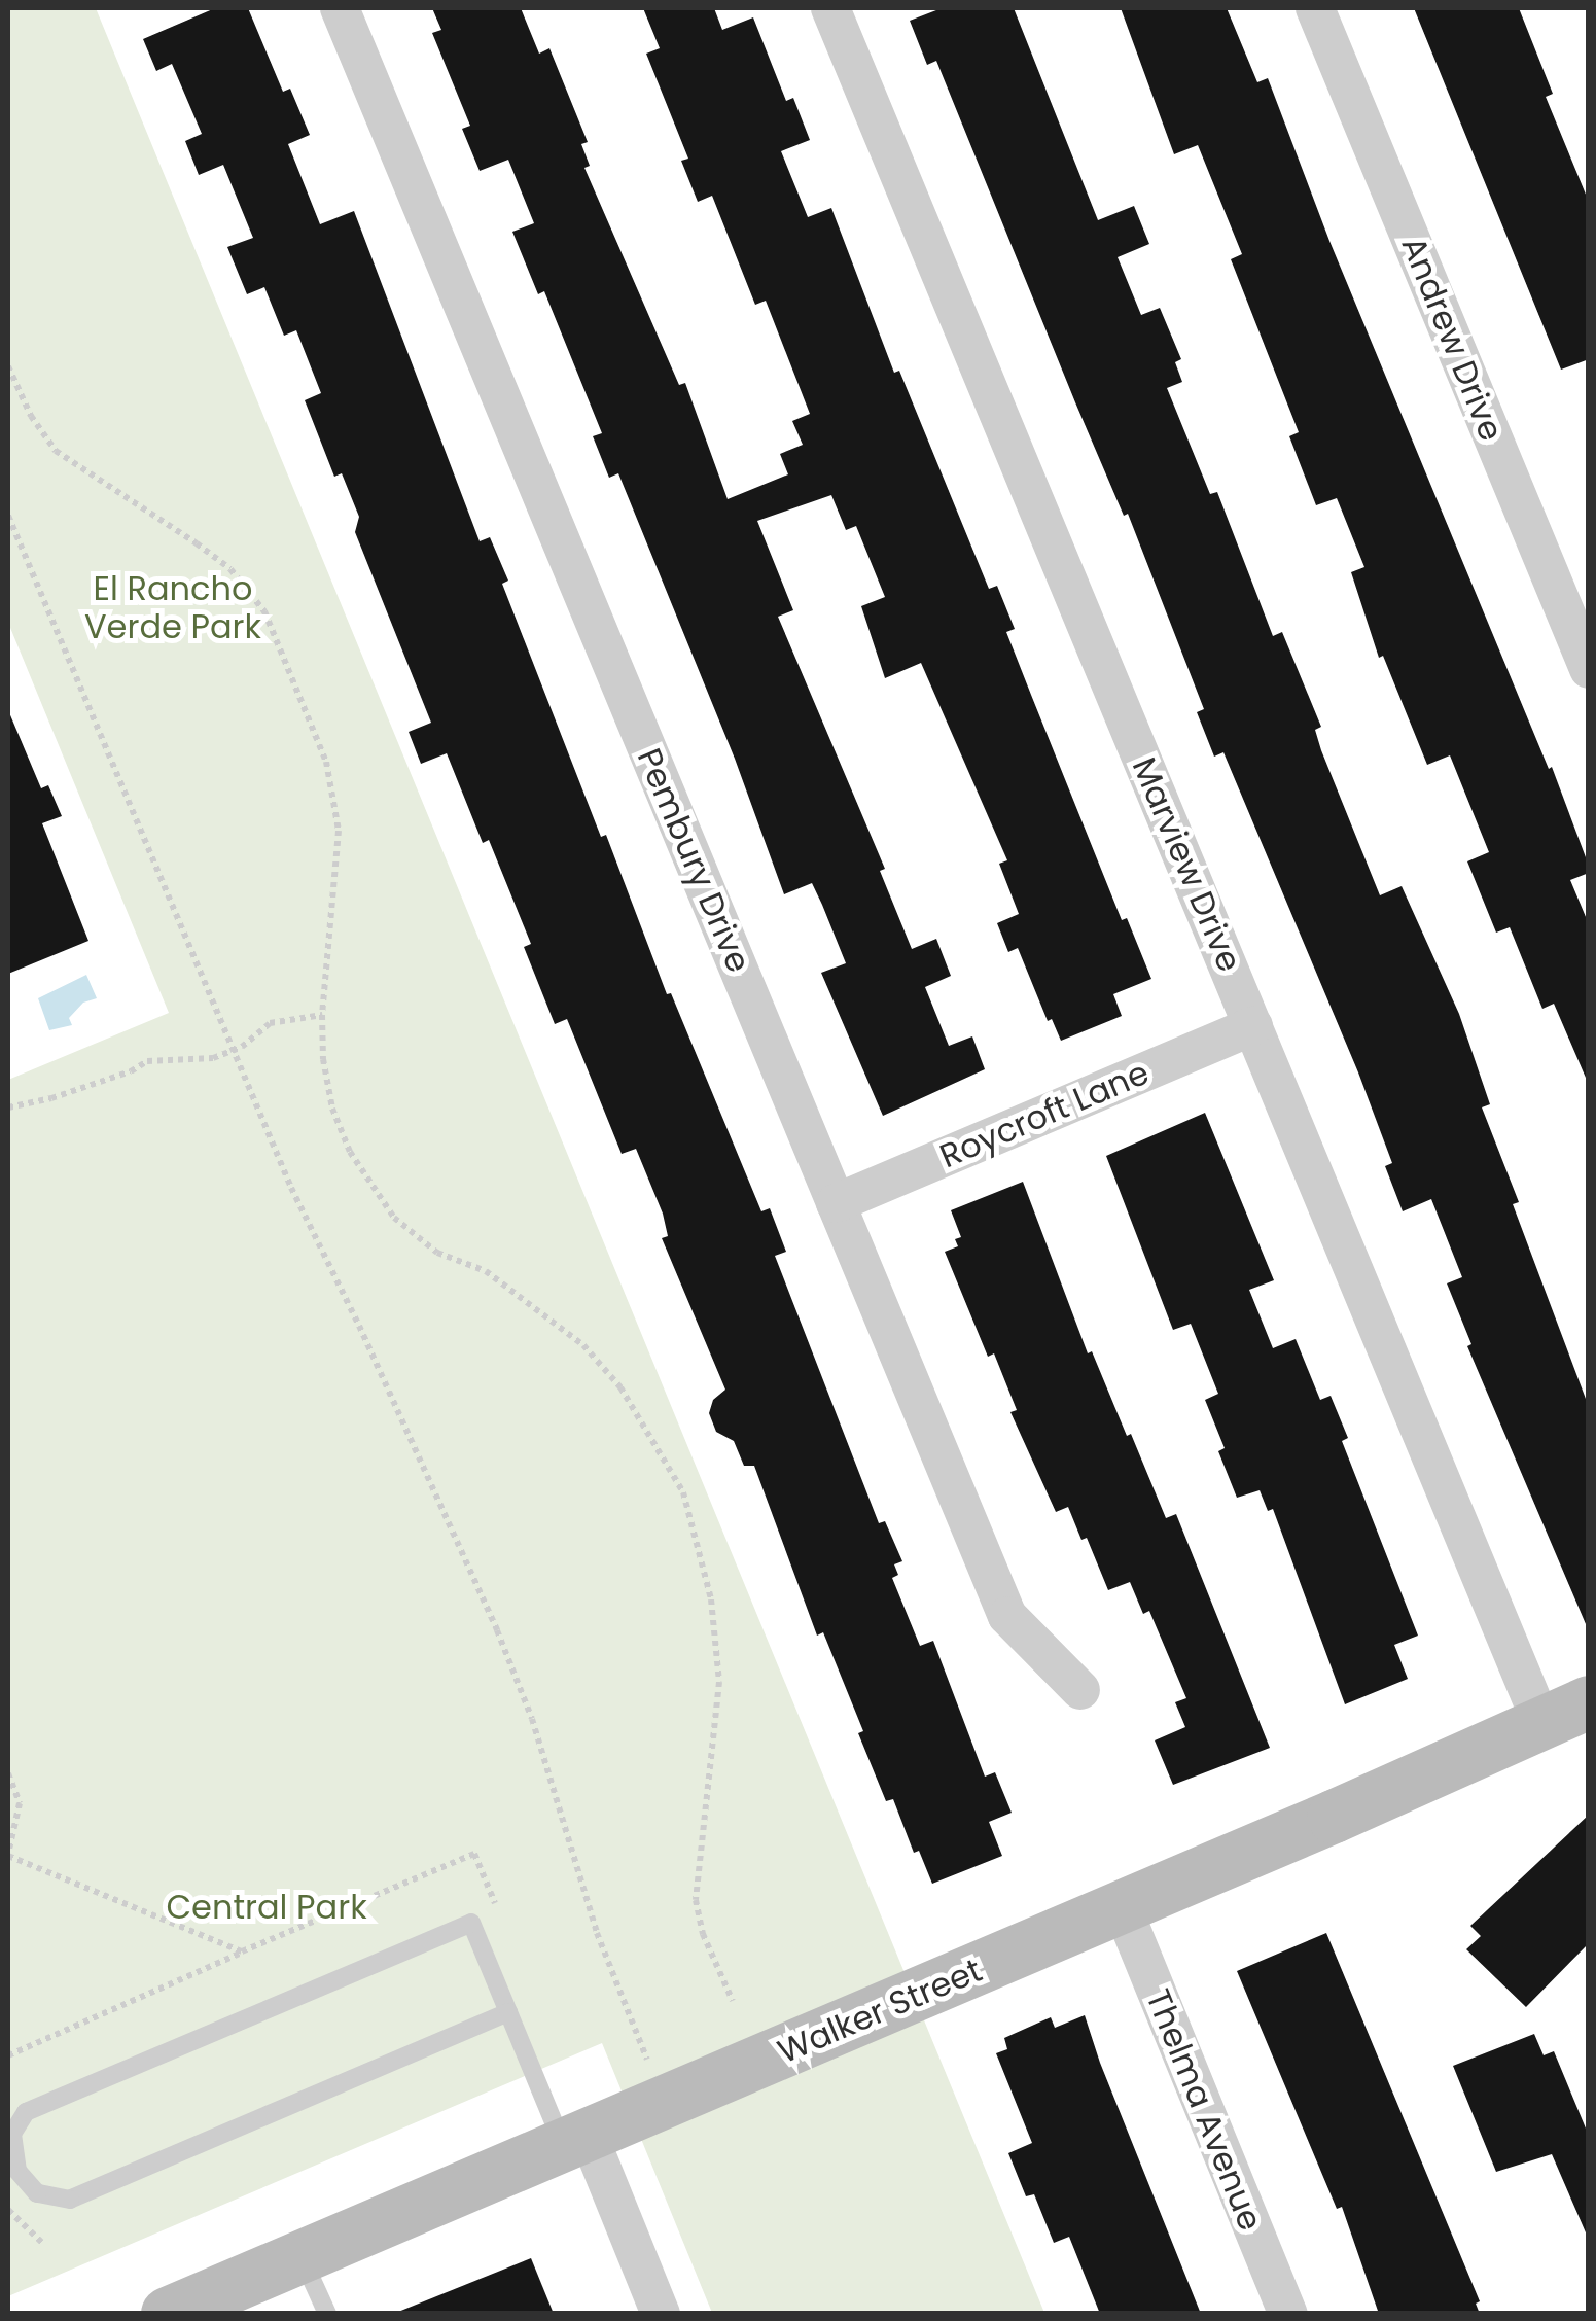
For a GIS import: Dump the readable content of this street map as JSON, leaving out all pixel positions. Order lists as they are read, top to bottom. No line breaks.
{"streets":{"main road":["Walker Street"],"street":["Andrew Drive","Pembury Drive","Marview Drive","Roycroft Lane","Thelma Avenue"]},"crossings":[["Pembury Drive","Roycroft Lane"],["Marview Drive","Roycroft Lane"],["Marview Drive","Walker Street"],["Walker Street","Thelma Avenue"]],"parks":["El Rancho Verde Park","Central Park"]}
